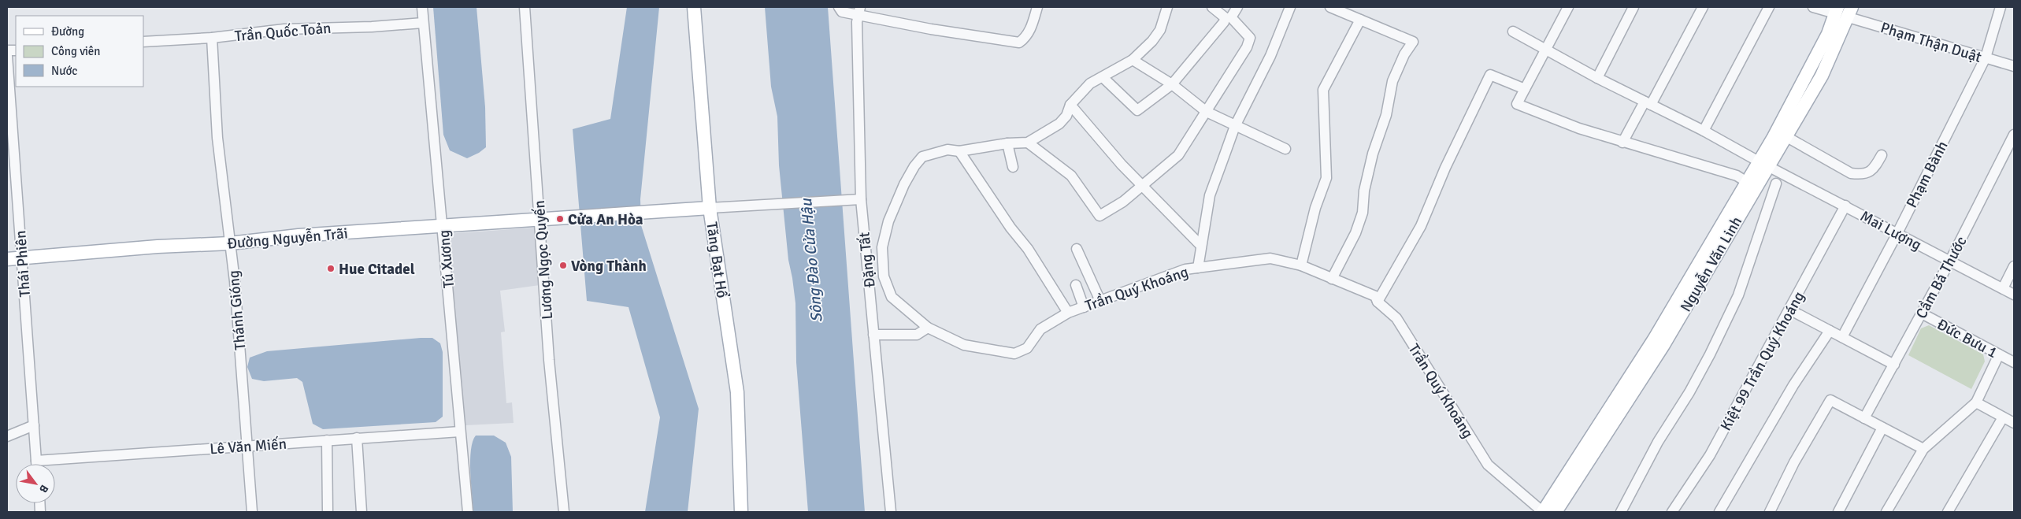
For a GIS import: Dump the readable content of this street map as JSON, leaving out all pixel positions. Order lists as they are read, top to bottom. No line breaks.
{"streets":{"main road":["Đường Nguyễn Trãi","Tăng Bạt Hổ","Nguyễn Văn Linh"],"street":["Trần Quốc Toản","Phạm Thận Duật","Phạm Bành","Mai Lượng","Tú Xương","Lương Ngọc Quyến","Đặng Tất","Thái Phiên","Cầm Bá Thước","Trần Quý Khoáng","Thánh Gióng","Đức Bưu 1","Kiệt 99 Trần Quý Khoáng","Lê Văn Miến"]},"crossings":[["Trần Quốc Toản","Tú Xương"],["Trần Quốc Toản","Thánh Gióng"],["Phạm Thận Duật","Phạm Bành"],["Phạm Thận Duật","Nguyễn Văn Linh"],["Phạm Bành","Mai Lượng"],["Mai Lượng","Nguyễn Văn Linh"],["Mai Lượng","Cầm Bá Thước"],["Mai Lượng","Kiệt 99 Trần Quý Khoáng"],["Đường Nguyễn Trãi","Tú Xương"],["Đường Nguyễn Trãi","Lương Ngọc Quyến"],["Đường Nguyễn Trãi","Tăng Bạt Hổ"],["Đường Nguyễn Trãi","Thái Phiên"],["Đường Nguyễn Trãi","Thánh Gióng"],["Tú Xương","Lê Văn Miến"],["Thái Phiên","Lê Văn Miến"],["Nguyễn Văn Linh","Trần Quý Khoáng"],["Cầm Bá Thước","Đức Bưu 1"],["Thánh Gióng","Lê Văn Miến"]],"water":["Sông Đào Cửa Hậu"],"places":["Cửa An Hòa","Vòng Thành","Hue Citadel"],"legend":["Đường","Công viên","Nước"],"north":"bottom right"}
